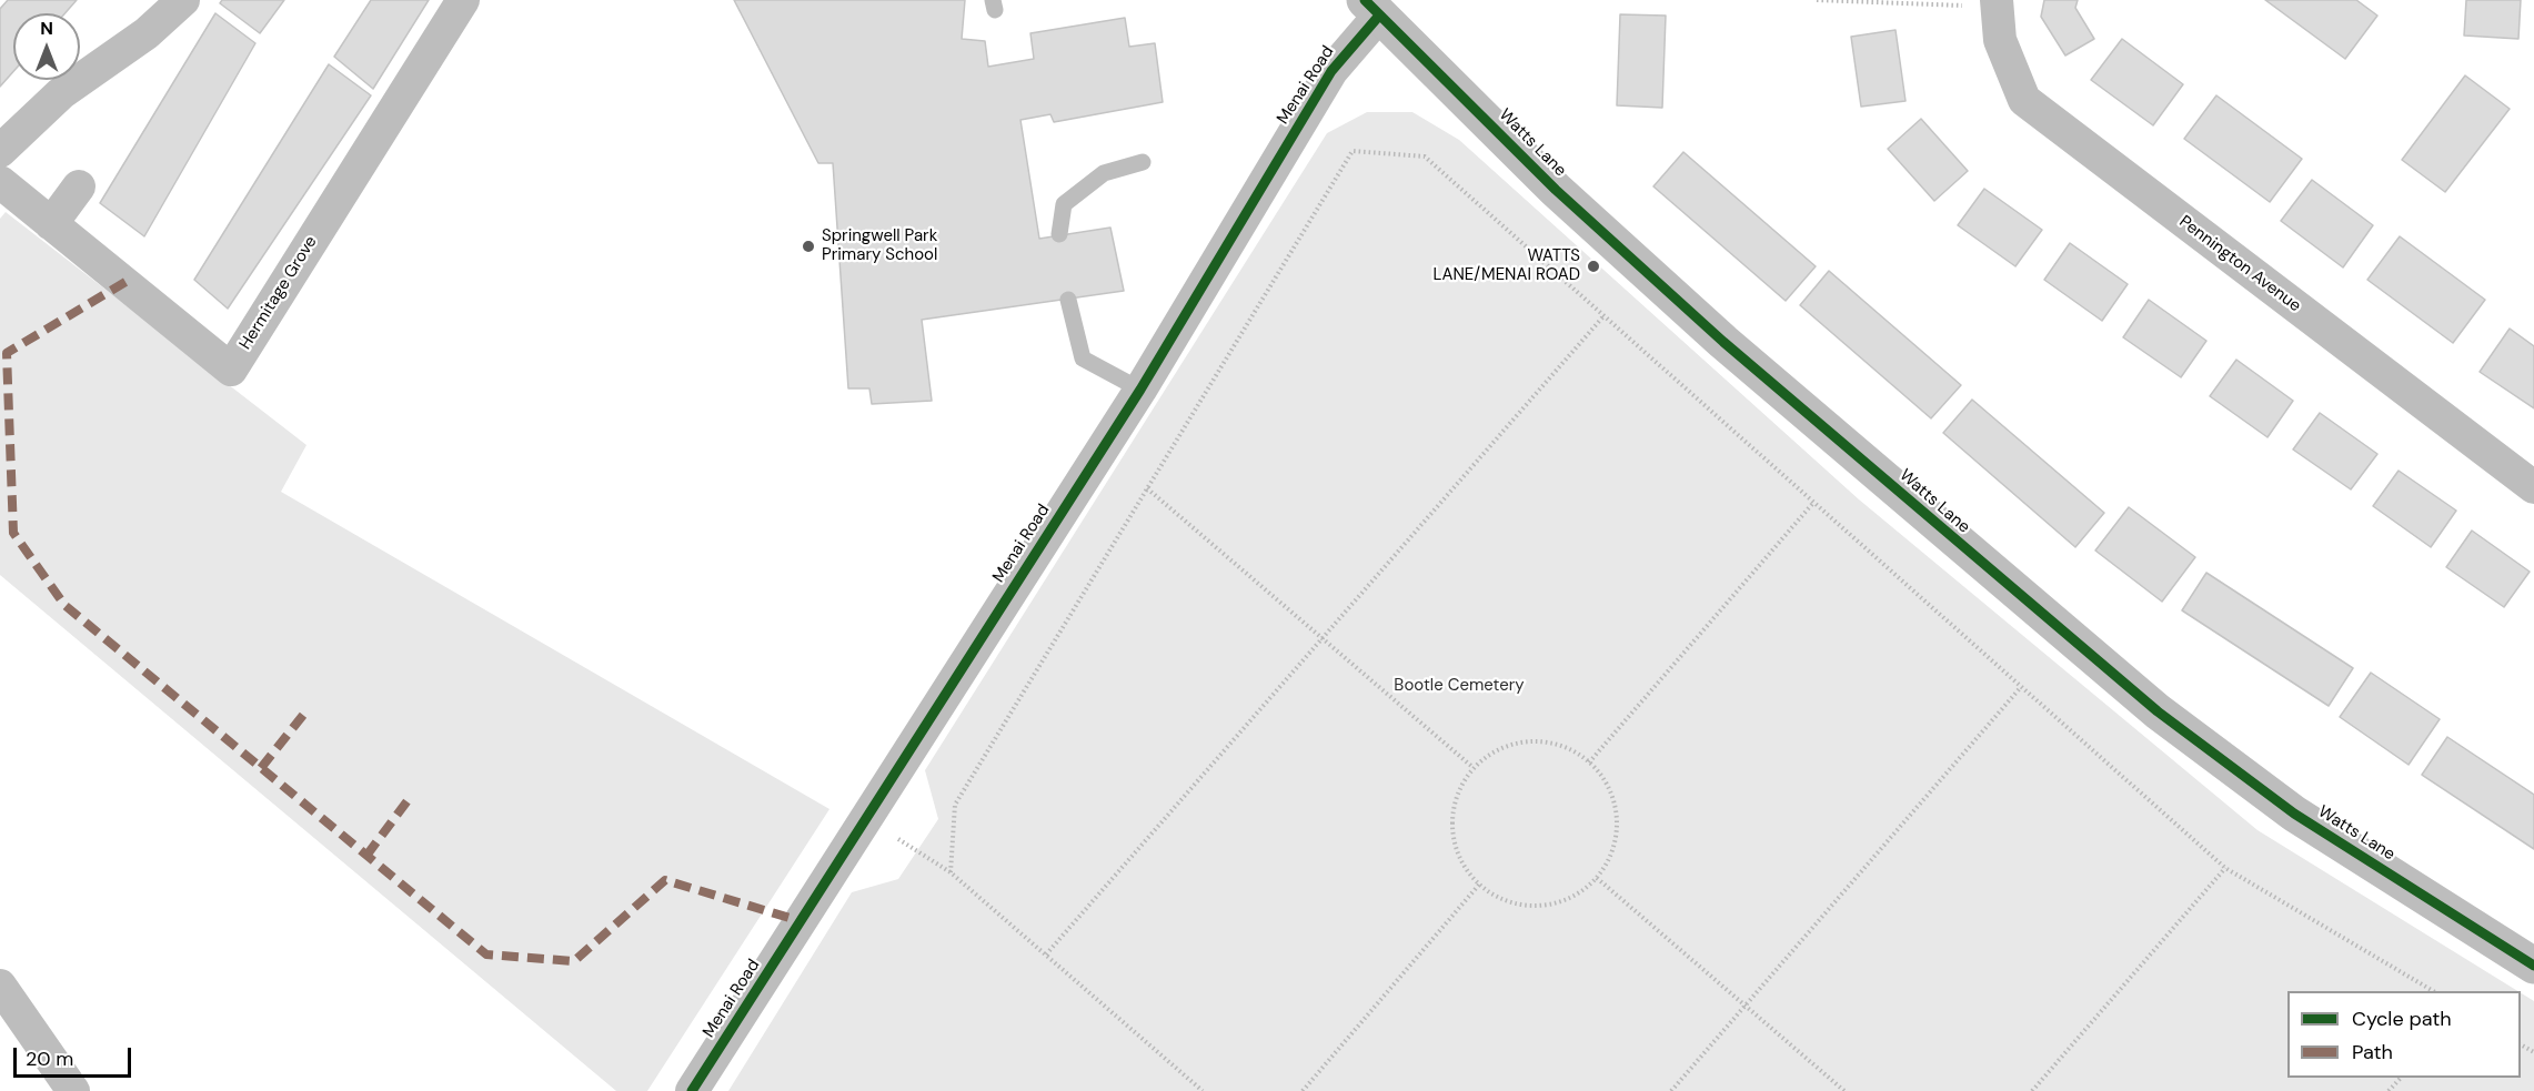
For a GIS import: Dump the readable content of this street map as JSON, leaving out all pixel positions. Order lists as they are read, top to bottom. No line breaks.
{"streets":{"street":["Menai Road","Watts Lane","Pennington Avenue","Hermitage Grove"]},"crossings":[["Menai Road","Watts Lane"]],"parks":["Bootle Cemetery"],"places":["Springwell Park Primary School","WATTS LANE/MENAI ROAD"],"legend":["Cycle path","Path"],"scale_bar":"20 m","north":"top"}
